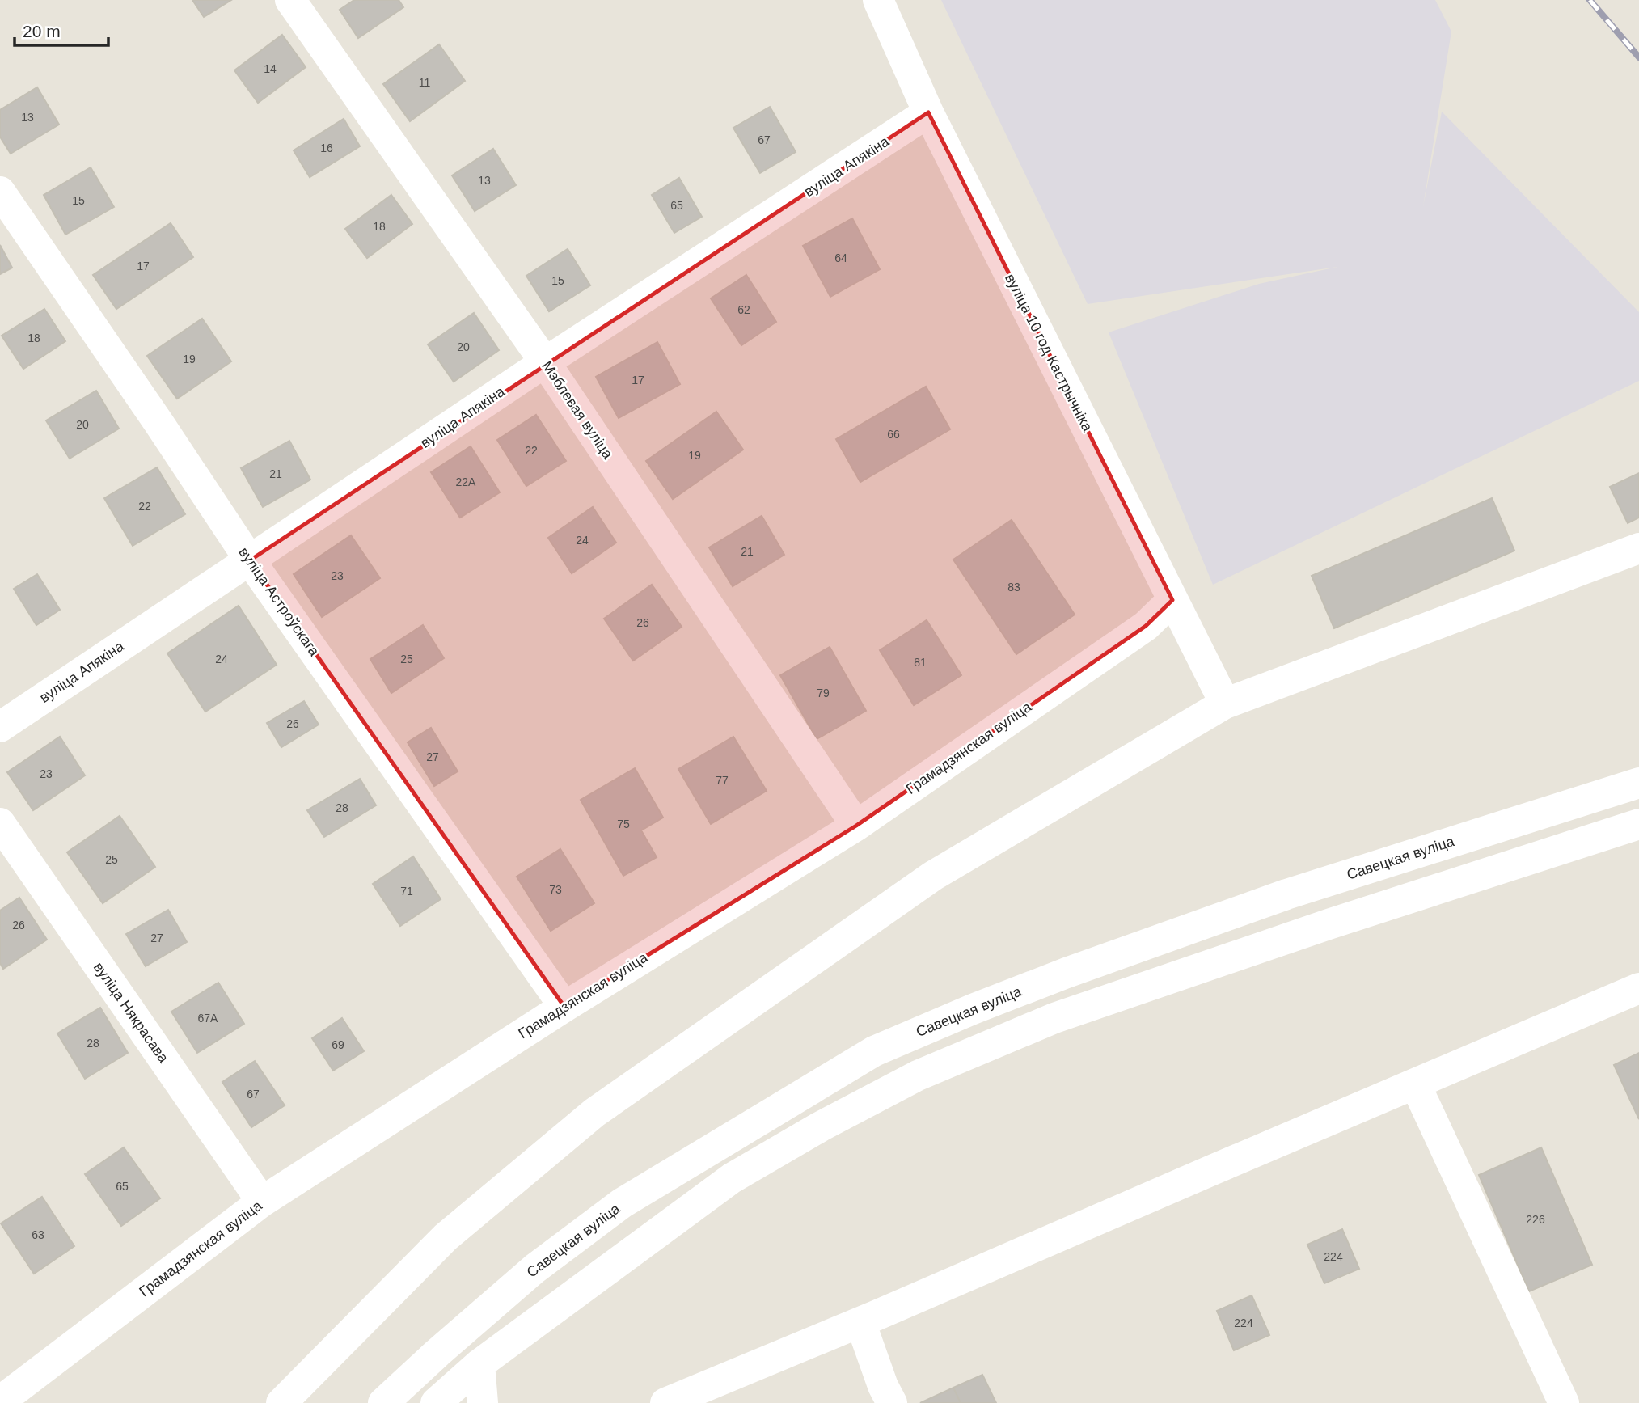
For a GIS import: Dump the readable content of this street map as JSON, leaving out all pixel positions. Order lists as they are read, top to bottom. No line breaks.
{"streets":{"street":["вуліца Апякіна","вуліца 10 год Кастрычніка","Мэблевая вуліца","вуліца Астроўскага","Грамадзянская вуліца","Савецкая вуліца","вуліца Някрасава"]},"crossings":[["вуліца Апякіна","вуліца 10 год Кастрычніка"],["вуліца Апякіна","Мэблевая вуліца"],["вуліца Апякіна","вуліца Астроўскага"],["вуліца 10 год Кастрычніка","Грамадзянская вуліца"],["Мэблевая вуліца","Грамадзянская вуліца"],["вуліца Астроўскага","Грамадзянская вуліца"],["Грамадзянская вуліца","вуліца Някрасава"]],"house_numbers":["14","11","13","67","16","13","15","65","18","64","17","15","62","18","20","19","17","20","66","22","19","21","22А","22","24","21","23","83","26","24","25","81","79","26","27","23","77","28","75","25","73","71","26","27","67А","28","69","67","65","226","63","224","224"],"scale_bar":"20 m"}
